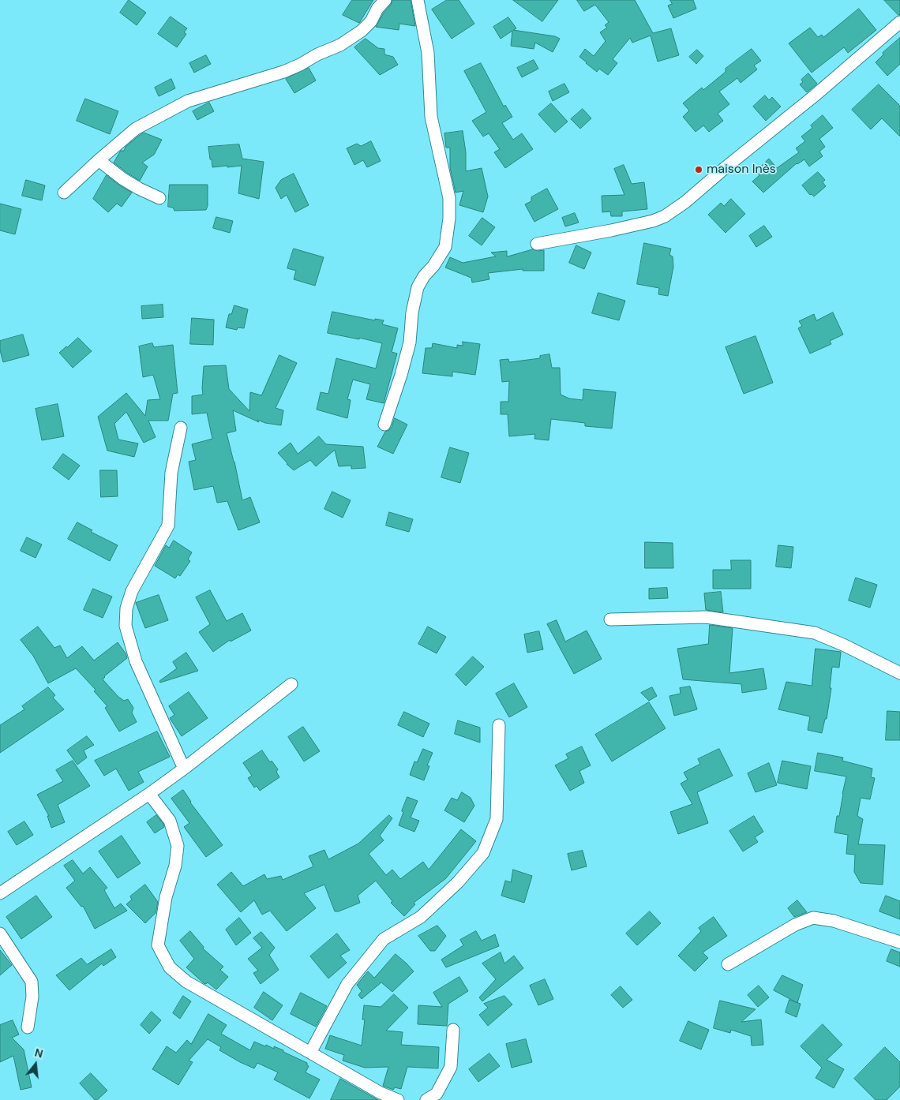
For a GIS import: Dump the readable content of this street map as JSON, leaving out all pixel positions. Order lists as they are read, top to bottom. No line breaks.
{"places":["maison Inès"],"north":"top"}
